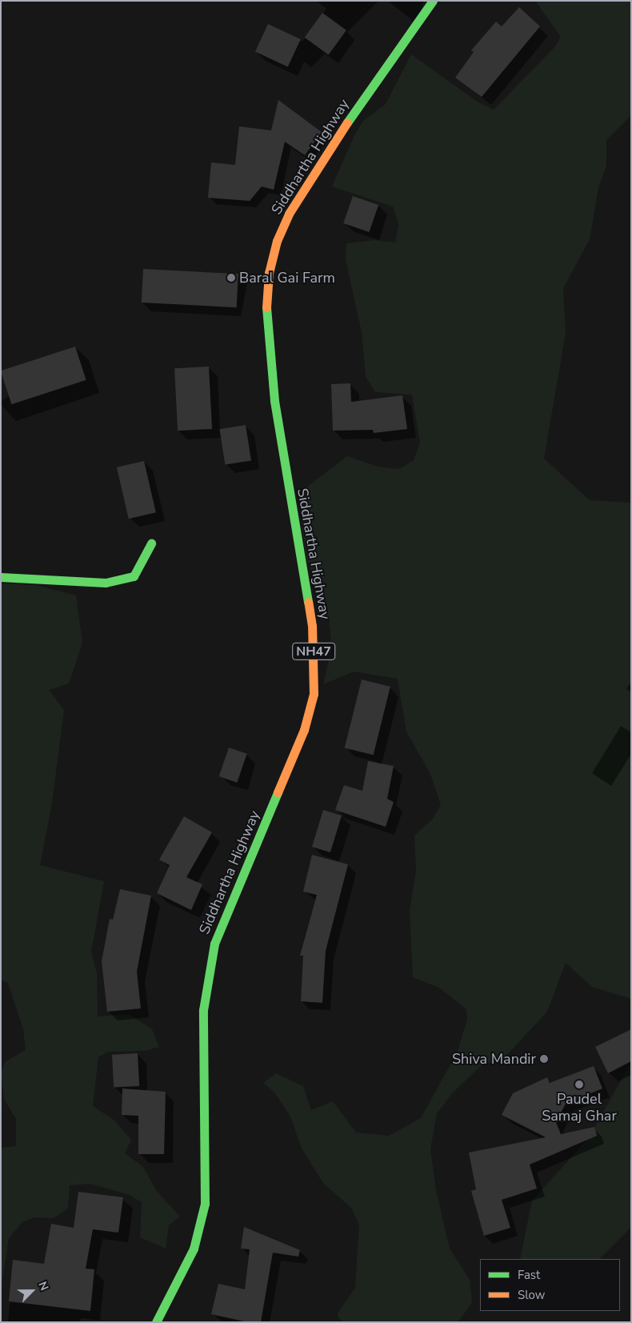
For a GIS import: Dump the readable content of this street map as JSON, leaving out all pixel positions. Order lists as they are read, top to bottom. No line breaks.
{"streets":{"main road":["Siddhartha Highway","NH47"]},"places":["Baral Gai Farm","Shiva Mandir","Paudel Samaj Ghar"],"legend":["Fast","Slow"],"north":"top right"}
